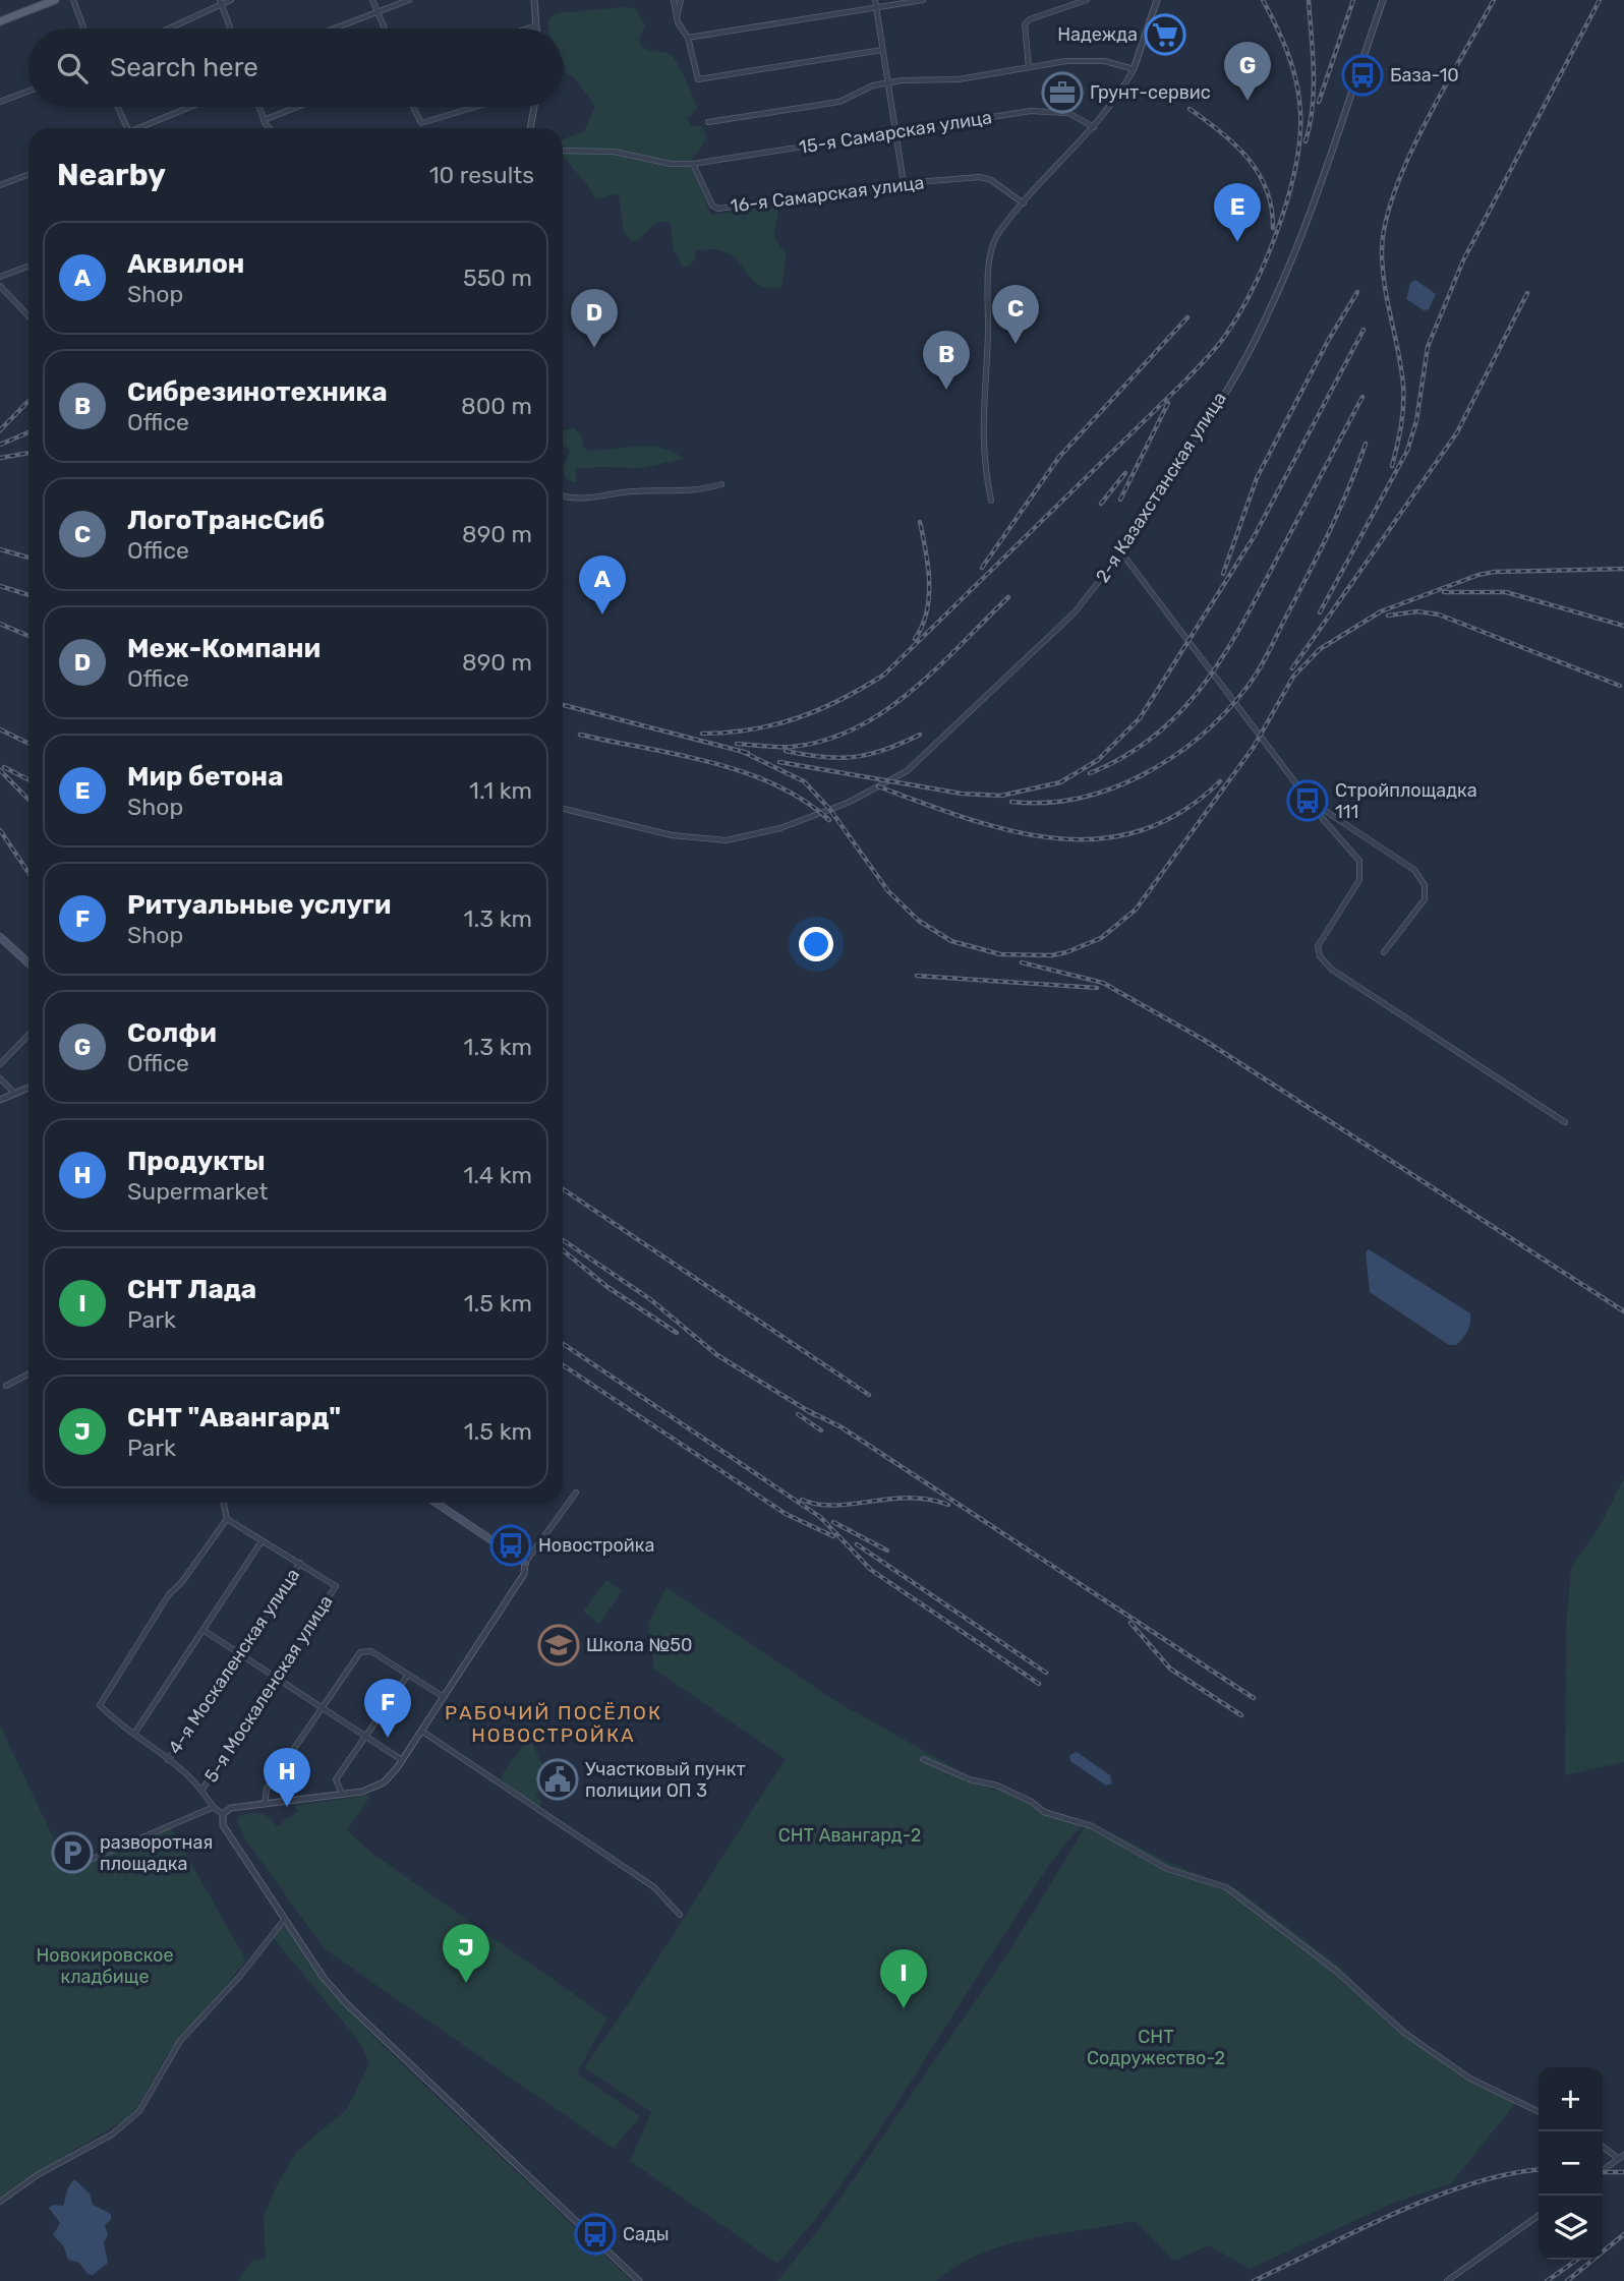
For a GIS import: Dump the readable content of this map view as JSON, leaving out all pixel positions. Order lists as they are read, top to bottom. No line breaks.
{"streets":{"street":["15-я Самарская улица","16-я Самарская улица","2-я Казахстанская улица","4-я Москаленская улица","5-я Москаленская улица"]},"crossings":[["15-я Самарская улица","16-я Самарская улица"],["4-я Москаленская улица","5-я Москаленская улица"]],"districts":["РАБОЧИЙ ПОСЁЛОК НОВОСТРОЙКА"],"parks":["СНТ Авангард-2","Новокировское кладбище","СНТ Содружество-2"],"places":{"supermarket":["Надежда"],"bus stop":["База-10","Стройплощадка 111","Новостройка","Сады"],"office":["Грунт-сервис"],"school or university":["Школа №50"],"public building":["Участковый пункт полиции ОП 3"],"parking":["разворотная площадка"]},"page":{"search":"Search here","pins":["G","E","C","D","B","A","F","H","J","I"],"heading":["Nearby","10 results"],"list":[{"mark":"A","name":"Аквилон","note":"Shop","value":"550 m"},{"mark":"B","name":"Сибрезинотехника","note":"Office","value":"800 m"},{"mark":"C","name":"ЛогоТрансСиб","note":"Office","value":"890 m"},{"mark":"D","name":"Меж-Компани","note":"Office","value":"890 m"},{"mark":"E","name":"Мир бетона","note":"Shop","value":"1.1 km"},{"mark":"F","name":"Ритуальные услуги","note":"Shop","value":"1.3 km"},{"mark":"G","name":"Солфи","note":"Office","value":"1.3 km"},{"mark":"H","name":"Продукты","note":"Supermarket","value":"1.4 km"},{"mark":"I","name":"СНТ Лада","note":"Park","value":"1.5 km"},{"mark":"J","name":"СНТ \"Авангард\"","note":"Park","value":"1.5 km"}],"map_buttons":["+","−"]}}
